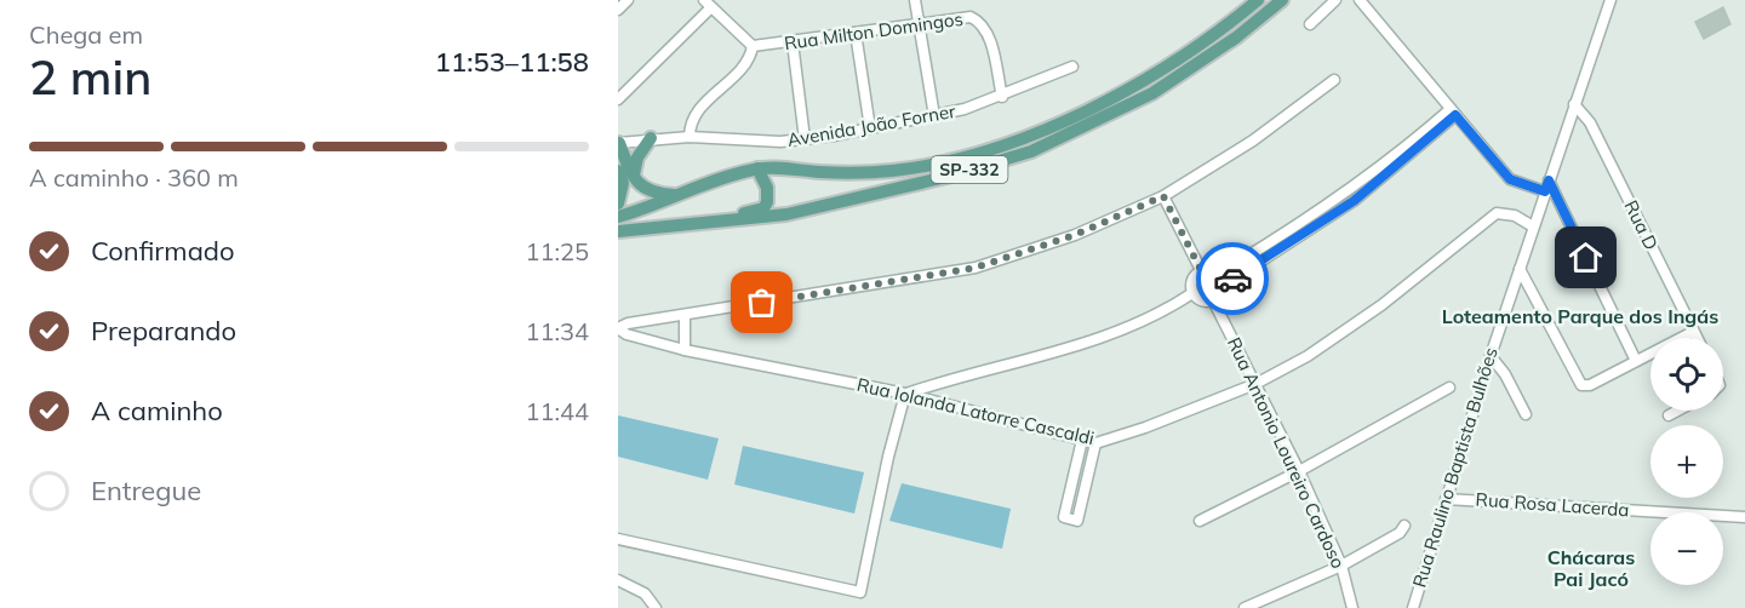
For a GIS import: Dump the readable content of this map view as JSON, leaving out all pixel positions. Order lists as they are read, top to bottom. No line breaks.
{"streets":{"main road":["SP-332"],"street":["Rua Milton Domingos","Avenida João Forner","Rua D","Rua Iolanda Latorre Cascaldi","Rua Antonio Loureiro Cardoso","Rua Raulino Baptista Bulhões","Rua Rosa Lacerda"]},"crossings":[["Rua Milton Domingos","Avenida João Forner"],["Rua D","Rua Raulino Baptista Bulhões"],["Rua Iolanda Latorre Cascaldi","Rua Antonio Loureiro Cardoso"],["Rua Iolanda Latorre Cascaldi","Rua Raulino Baptista Bulhões"],["Rua Raulino Baptista Bulhões","Rua Rosa Lacerda"]],"districts":["Loteamento Parque dos Ingás","Chácaras Pai Jacó"],"page":{"heading":["2 min","Chega em","11:53–11:58"],"bar":"A caminho · 360 m","list":[["Confirmado","11:25"],["Preparando","11:34"],["A caminho","11:44"],"Entregue"],"map_buttons":["+","−"]}}
